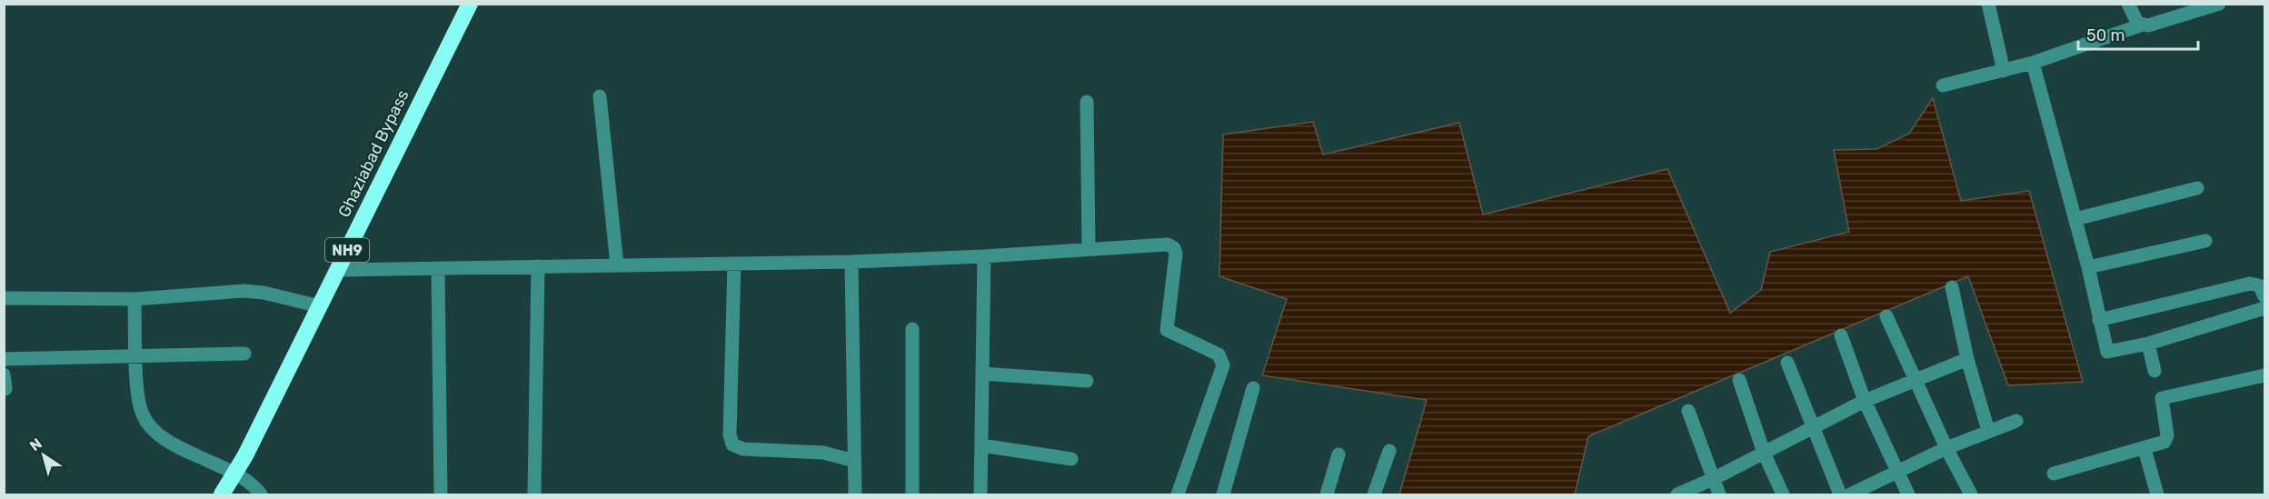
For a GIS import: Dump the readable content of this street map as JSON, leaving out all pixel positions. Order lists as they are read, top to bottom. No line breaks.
{"streets":{"highway":["Ghaziabad Bypass","NH9"]},"scale_bar":"50 m","north":"top left"}
